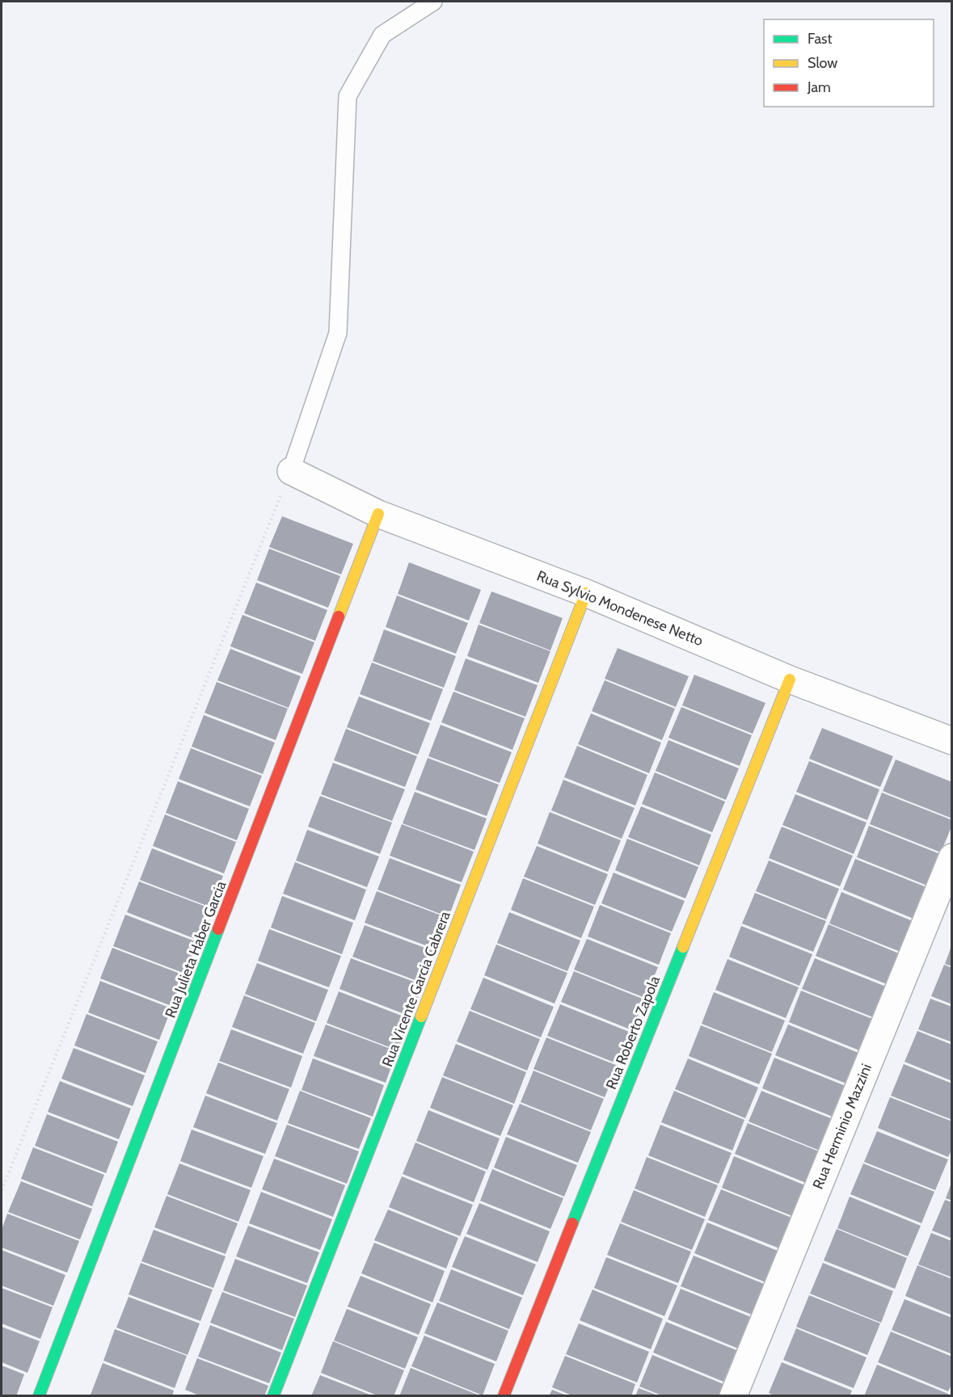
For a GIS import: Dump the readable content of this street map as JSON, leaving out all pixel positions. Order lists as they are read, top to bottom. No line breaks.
{"streets":{"street":["Rua Sylvio Mondenese Netto","Rua Julieta Haber Garcia","Rua Vicente Garcia Cabrera","Rua Roberto Zapola","Rua Herminio Mazzini"]},"crossings":[["Rua Sylvio Mondenese Netto","Rua Julieta Haber Garcia"],["Rua Sylvio Mondenese Netto","Rua Vicente Garcia Cabrera"],["Rua Sylvio Mondenese Netto","Rua Roberto Zapola"]],"legend":["Fast","Slow","Jam"]}
